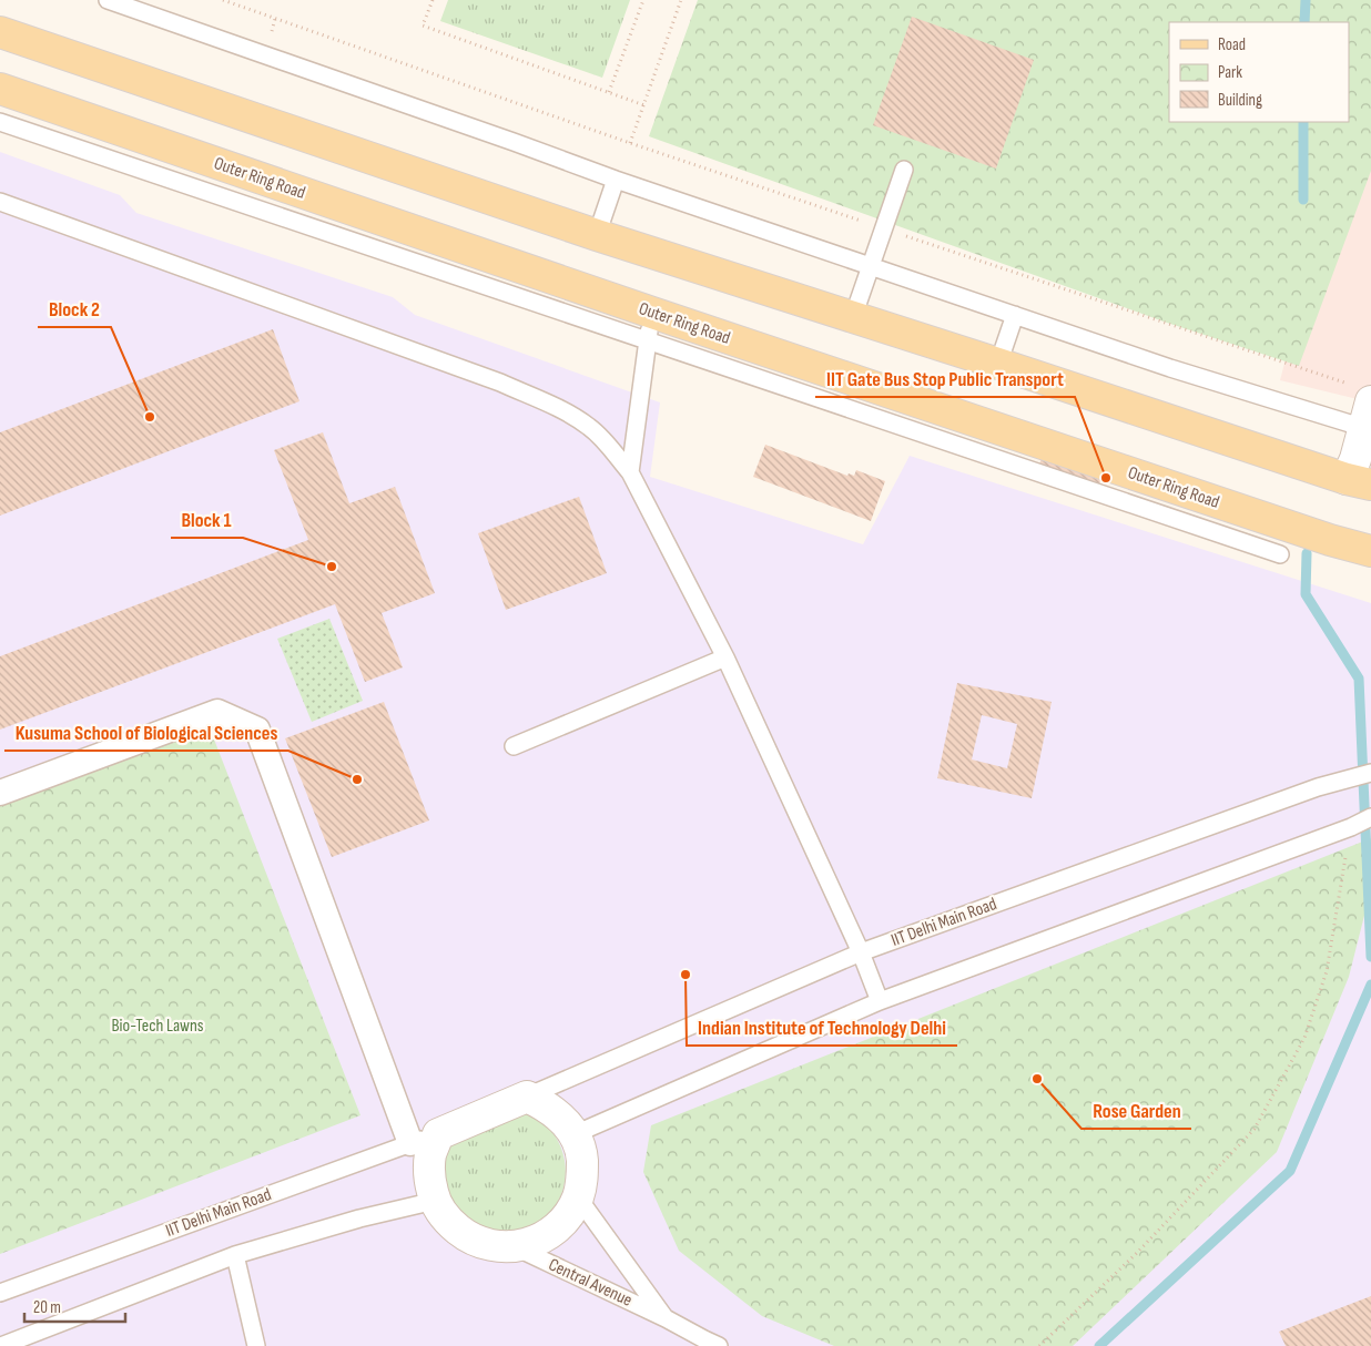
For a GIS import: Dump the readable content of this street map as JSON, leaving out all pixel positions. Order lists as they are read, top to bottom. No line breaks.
{"streets":{"main road":["Outer Ring Road"],"lane":["IIT Delhi Main Road","Central Avenue"]},"crossings":[["IIT Delhi Main Road","Central Avenue"]],"parks":["Bio-Tech Lawns"],"places":["Block 2","IIT Gate Bus Stop Public Transport","Block 1","Kusuma School of Biological Sciences","Indian Institute of Technology Delhi","Rose Garden"],"legend":["Road","Park","Building"],"scale_bar":"20 m"}
